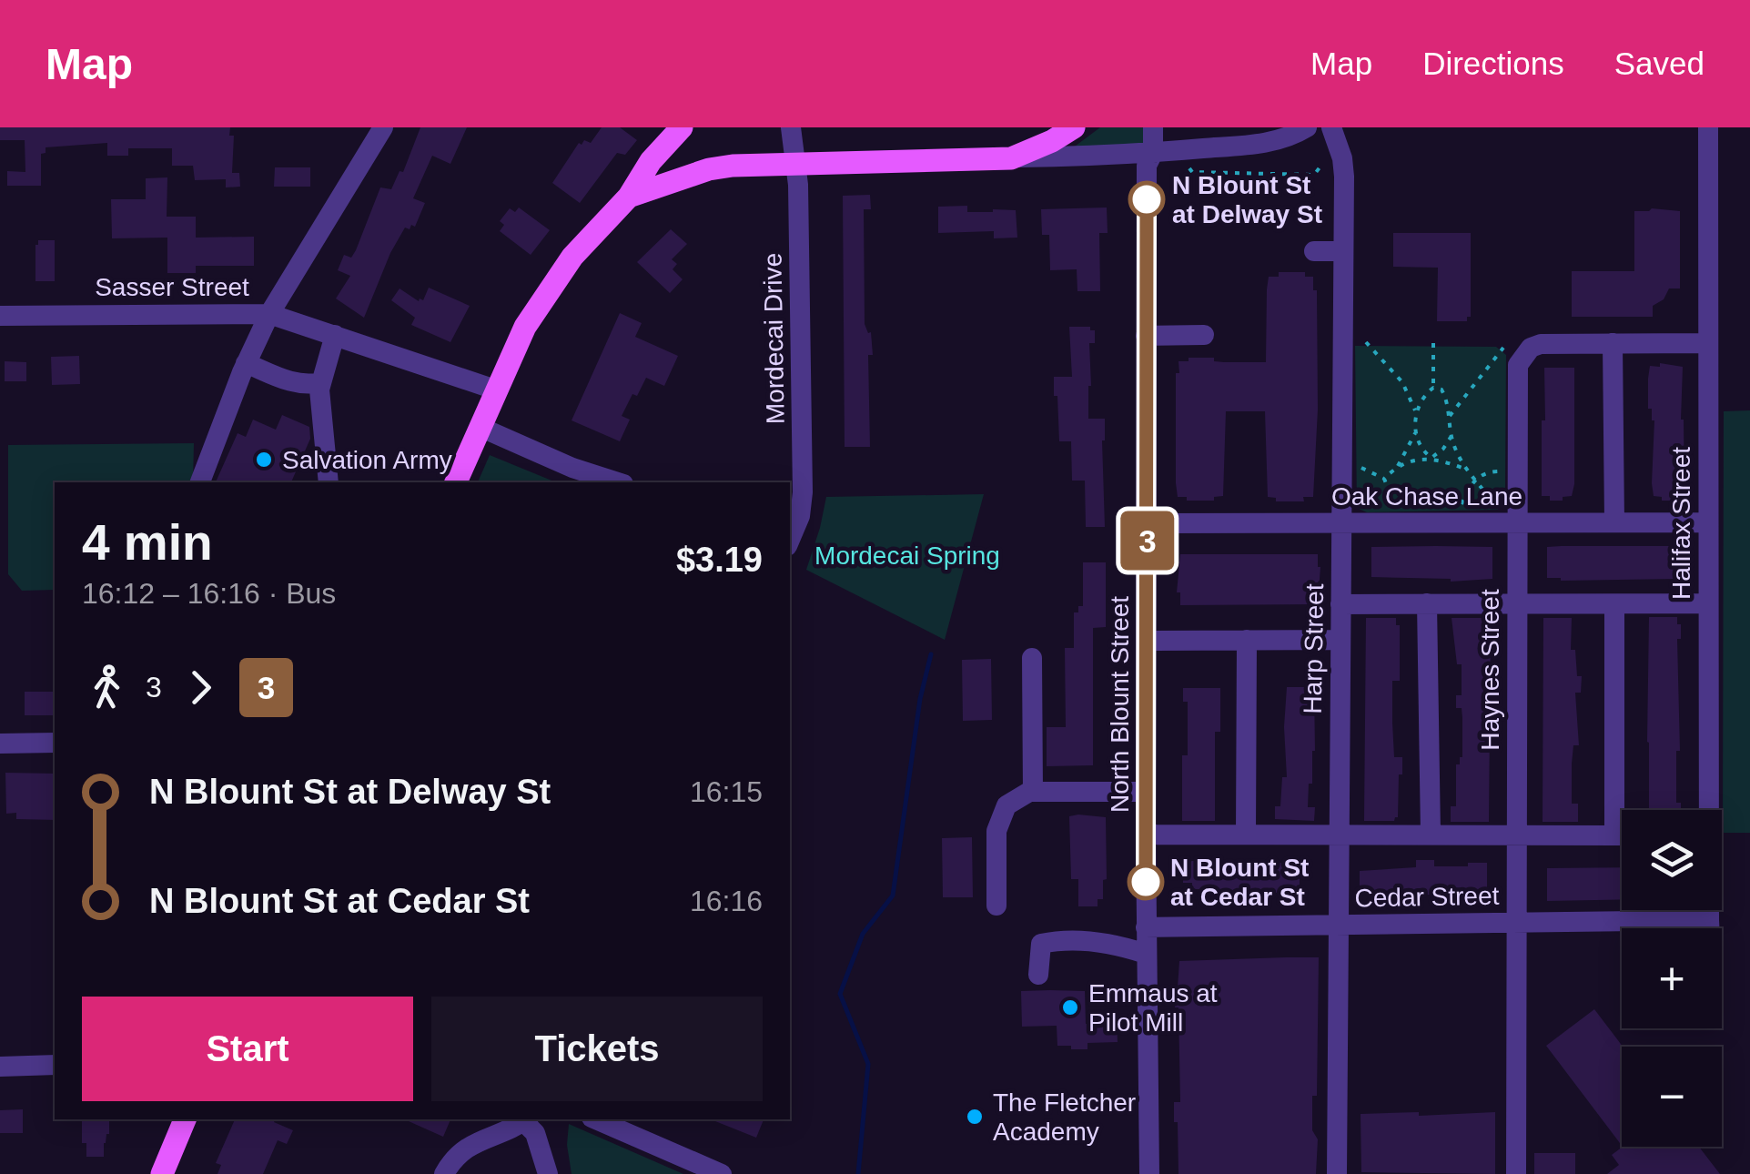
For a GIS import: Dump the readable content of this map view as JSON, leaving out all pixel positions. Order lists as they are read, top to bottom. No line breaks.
{"streets":{"street":["Sasser Street","Mordecai Drive","Oak Chase Lane","Halifax Street","Harp Street","Haynes Street","North Blount Street","Cedar Street"]},"crossings":[["Oak Chase Lane","Halifax Street"],["Oak Chase Lane","Harp Street"],["Oak Chase Lane","Haynes Street"],["Oak Chase Lane","North Blount Street"],["Halifax Street","Haynes Street"],["Halifax Street","Cedar Street"],["Harp Street","Cedar Street"],["Haynes Street","Cedar Street"],["North Blount Street","Cedar Street"]],"parks":["Mordecai Spring"],"places":["N Blount St at Delway St","Salvation Army","N Blount St at Cedar St","Emmaus at Pilot Mill","The Fletcher Academy"],"lines":["bus line 3"],"page":{"header":"Map","nav":["Map","Directions","Saved"],"on_map":"3","heading":["4 min","16:12 – 16:16 · Bus","$3.19"],"legs":["3","3"],"list":[{"name":"N Blount St at Delway St","value":"16:15"},{"name":"N Blount St at Cedar St","value":"16:16"}],"map_buttons":["+","−"],"buttons":["Start","Tickets"]}}
